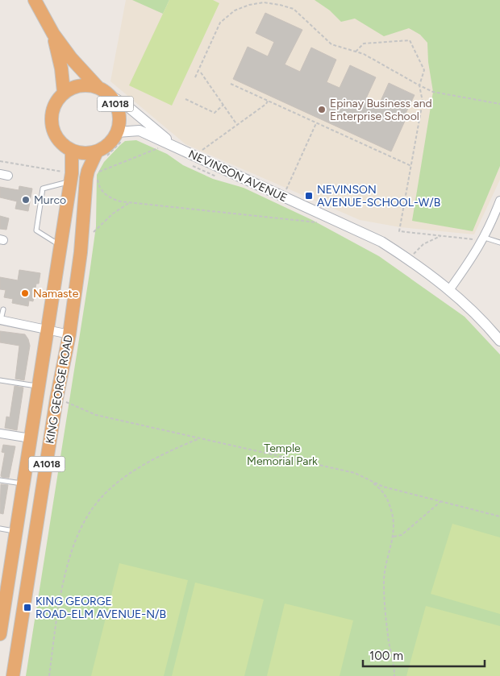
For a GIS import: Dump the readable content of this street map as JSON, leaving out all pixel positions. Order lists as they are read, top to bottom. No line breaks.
{"streets":{"highway":["A1018","KING GEORGE ROAD"],"street":["NEVINSON AVENUE"]},"crossings":[["A1018","NEVINSON AVENUE"],["A1018","KING GEORGE ROAD"],["NEVINSON AVENUE","KING GEORGE ROAD"]],"parks":["Temple Memorial Park"],"places":{"other":["Epinay Business and Enterprise School","Murco","Namaste"],"transit":["NEVINSON AVENUE-SCHOOL-W/B","KING GEORGE ROAD-ELM AVENUE-N/B"]},"scale_bar":"100 m"}
